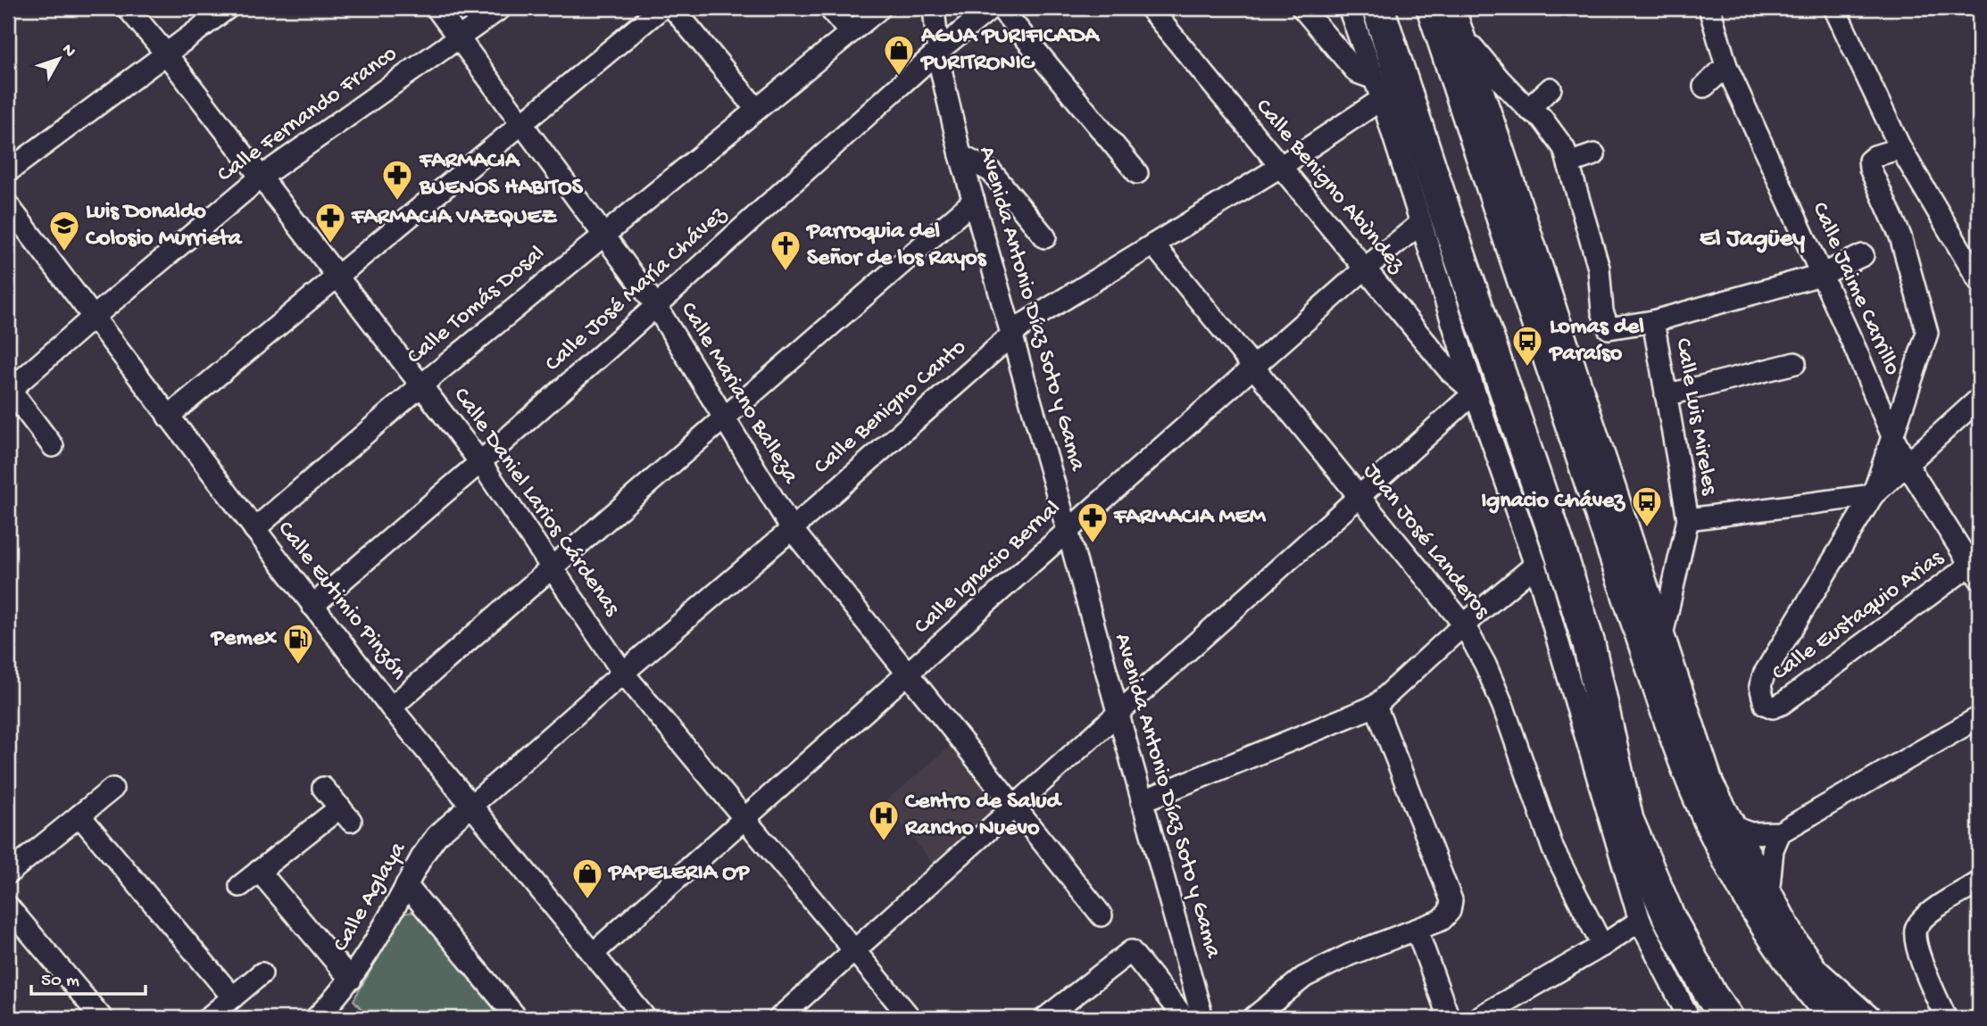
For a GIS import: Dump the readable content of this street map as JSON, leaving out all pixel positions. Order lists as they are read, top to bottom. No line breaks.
{"streets":{"street":["Calle Fernando Franco","Calle Benigno Abùndez","Calle Jaime Carrillo","Calle José María Chávez","Calle Tomás Dosal","Avenida Antonio Díaz Soto y Gama","Calle Mariano Balleza","Calle Benigno Canto","Calle Luis Mireles","Calle Daniel Larios Cárdenas","Juan José Landeros","Calle Ignacio Bernal","Calle Eutimio Pinzón","Calle Eustaquio Arias","Calle Aglaya"]},"crossings":[["Calle Fernando Franco","Calle Mariano Balleza"],["Calle Fernando Franco","Calle Daniel Larios Cárdenas"],["Calle Fernando Franco","Calle Eutimio Pinzón"],["Calle Benigno Abùndez","Calle Benigno Canto"],["Calle Benigno Abùndez","Calle Ignacio Bernal"],["Calle Jaime Carrillo","Calle Eustaquio Arias"],["Calle José María Chávez","Avenida Antonio Díaz Soto y Gama"],["Calle José María Chávez","Calle Mariano Balleza"],["Calle José María Chávez","Calle Daniel Larios Cárdenas"],["Calle José María Chávez","Calle Eutimio Pinzón"],["Calle Tomás Dosal","Calle Mariano Balleza"],["Calle Tomás Dosal","Calle Daniel Larios Cárdenas"],["Calle Tomás Dosal","Calle Eutimio Pinzón"],["Avenida Antonio Díaz Soto y Gama","Calle Benigno Canto"],["Avenida Antonio Díaz Soto y Gama","Calle Ignacio Bernal"],["Calle Mariano Balleza","Calle Benigno Canto"],["Calle Mariano Balleza","Calle Ignacio Bernal"],["Calle Benigno Canto","Calle Daniel Larios Cárdenas"],["Calle Benigno Canto","Juan José Landeros"],["Calle Benigno Canto","Calle Eutimio Pinzón"],["Calle Benigno Canto","Calle Aglaya"],["Calle Daniel Larios Cárdenas","Calle Ignacio Bernal"],["Juan José Landeros","Calle Ignacio Bernal"],["Calle Ignacio Bernal","Calle Eutimio Pinzón"],["Calle Eutimio Pinzón","Calle Aglaya"]],"districts":["El Jagüey"],"places":{"shop":["AGUA PURIFICADA PURITRONIC","PAPELERIA OP"],"pharmacy":["FARMACIA BUENOS HABITOS","FARMACIA VAZQUEZ","FARMACIA MEM"],"school or university":["Luis Donaldo Colosio Murrieta"],"church":["Parroquia del Señor de los Rayos"],"bus stop":["Lomas del Paraíso","Ignacio Chávez"],"fuel station":["Pemex"],"hospital":["Centro de Salud Rancho Nuevo"]},"scale_bar":"50 m","north":"top right"}
